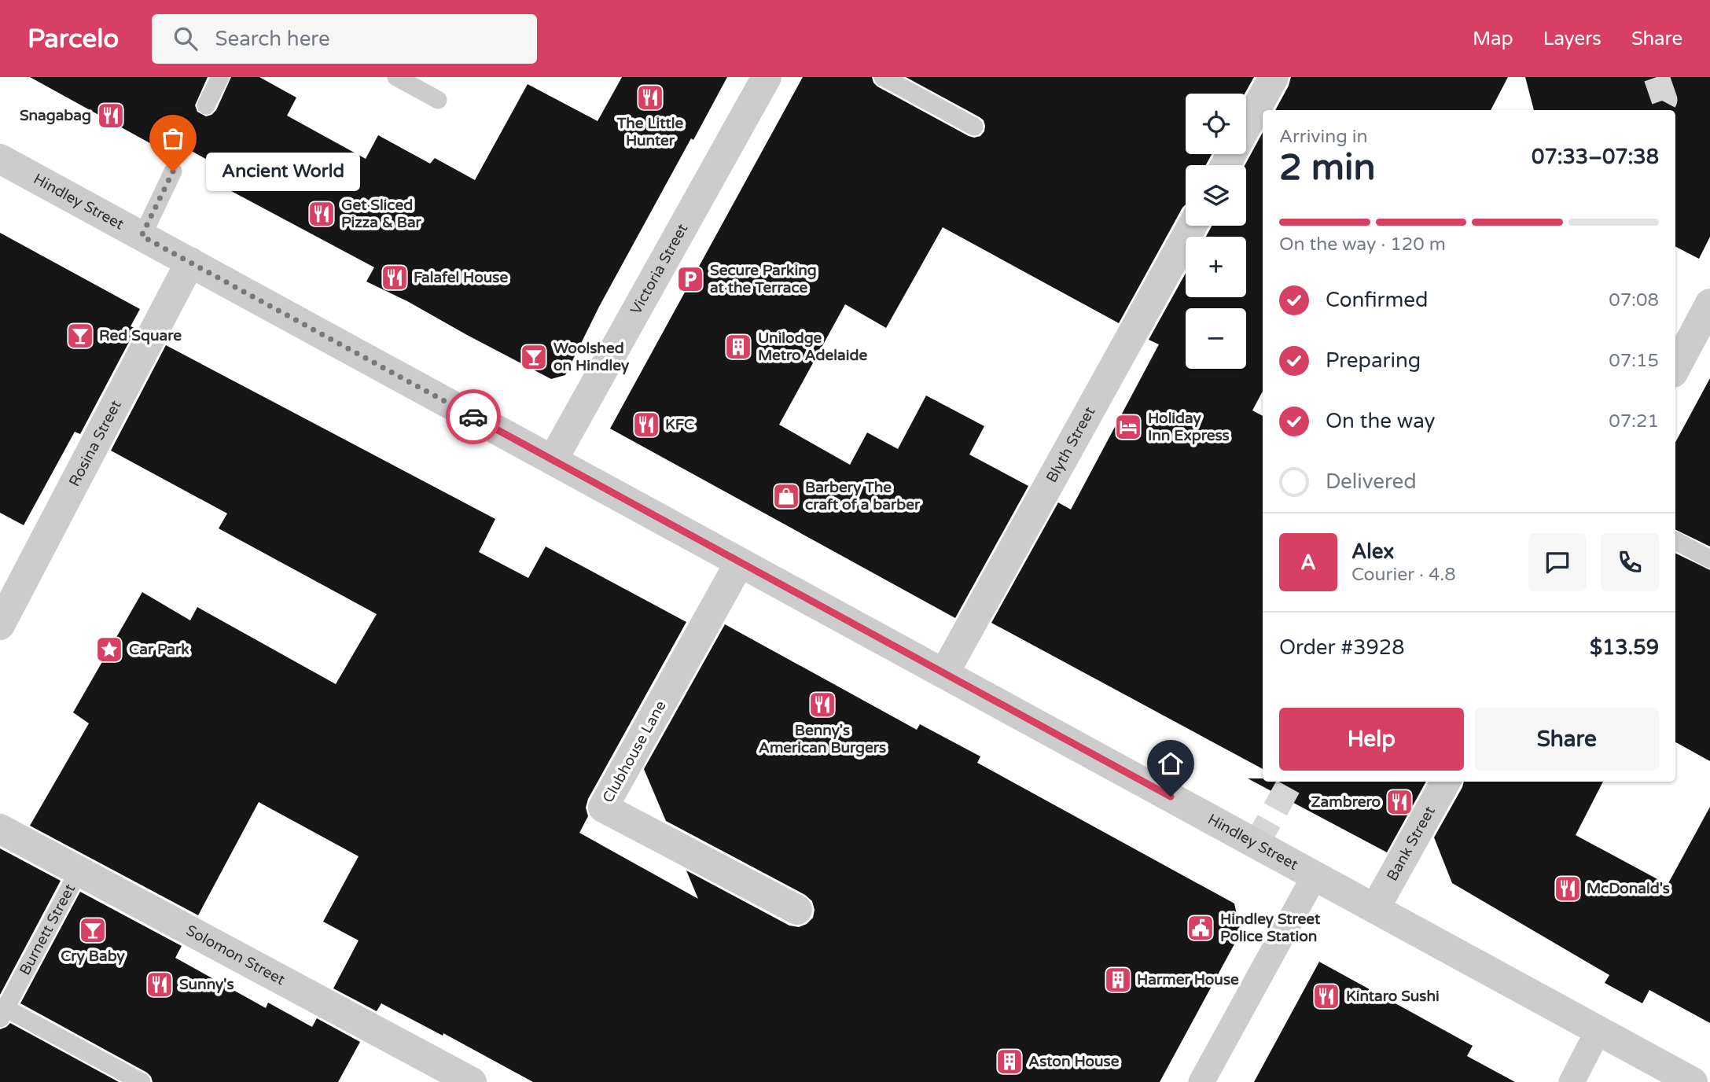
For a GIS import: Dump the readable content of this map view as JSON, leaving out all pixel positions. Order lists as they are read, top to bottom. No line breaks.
{"streets":{"street":["Hindley Street","Victoria Street","Rosina Street","Blyth Street","Clubhouse Lane","Bank Street","Solomon Street"],"lane":["Burnett Street"]},"crossings":[["Hindley Street","Victoria Street"],["Hindley Street","Rosina Street"],["Hindley Street","Blyth Street"],["Hindley Street","Clubhouse Lane"],["Hindley Street","Bank Street"],["Burnett Street","Solomon Street"]],"places":{"restaurant":["The Little Hunter","Snagabag","Get Sliced Pizza & Bar","Falafel House","KFC","Benny's American Burgers","Zambrero","McDonald's","Sunny's","Kintaro Sushi"],"other":["Ancient World"],"parking":["Secure Parking at the Terrace"],"bar":["Red Square","Woolshed on Hindley","Cry Baby"],"building":["Unilodge Metro Adelaide","Harmer House","Aston House"],"hotel":["Holiday Inn Express"],"shop":["Barbery The craft of a barber"],"place":["Car Park"],"public building":["Hindley Street Police Station"]},"page":{"header":"Parcelo","search":"Search here","nav":["Map","Layers","Share"],"map_buttons":["+","−"],"heading":["2 min","Arriving in","07:33–07:38"],"panel":["Alex","Courier · 4.8","Order #3928","$13.59"],"bubble":"Ancient World","bar":"On the way · 120 m","list":[["Confirmed","07:08"],["Preparing","07:15"],["On the way","07:21"],"Delivered"],"round":"A","buttons":["Help","Share"]}}
